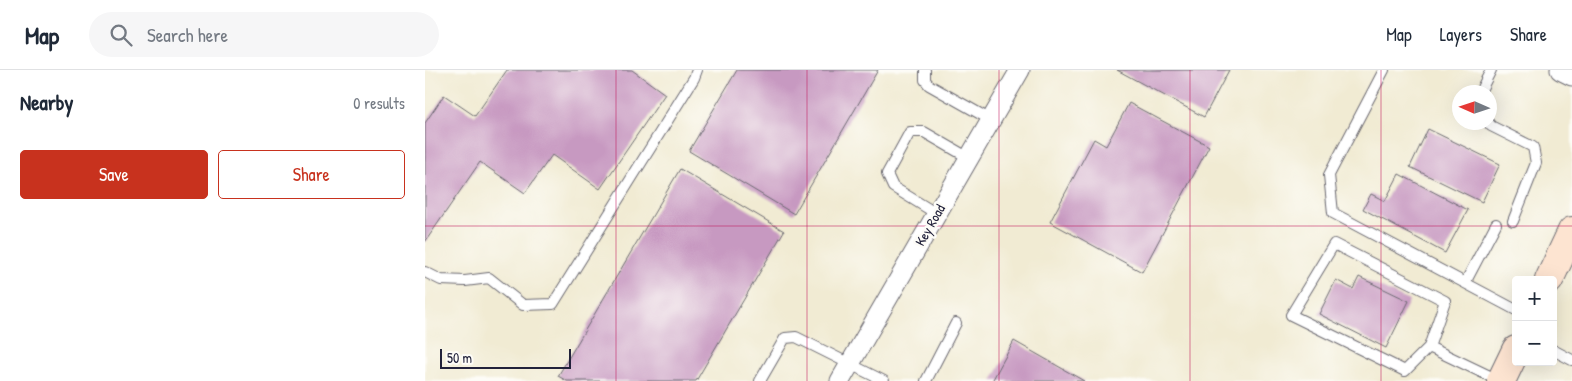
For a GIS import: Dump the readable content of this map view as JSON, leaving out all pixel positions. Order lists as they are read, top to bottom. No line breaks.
{"streets":{"street":["Key Road"]},"scale_bar":"50 m","north":"left","page":{"header":"Map","search":"Search here","nav":["Map","Layers","Share"],"heading":["Nearby","0 results"],"buttons":["Save","Share"],"map_buttons":["+","−"],"scale":"50 m"}}
